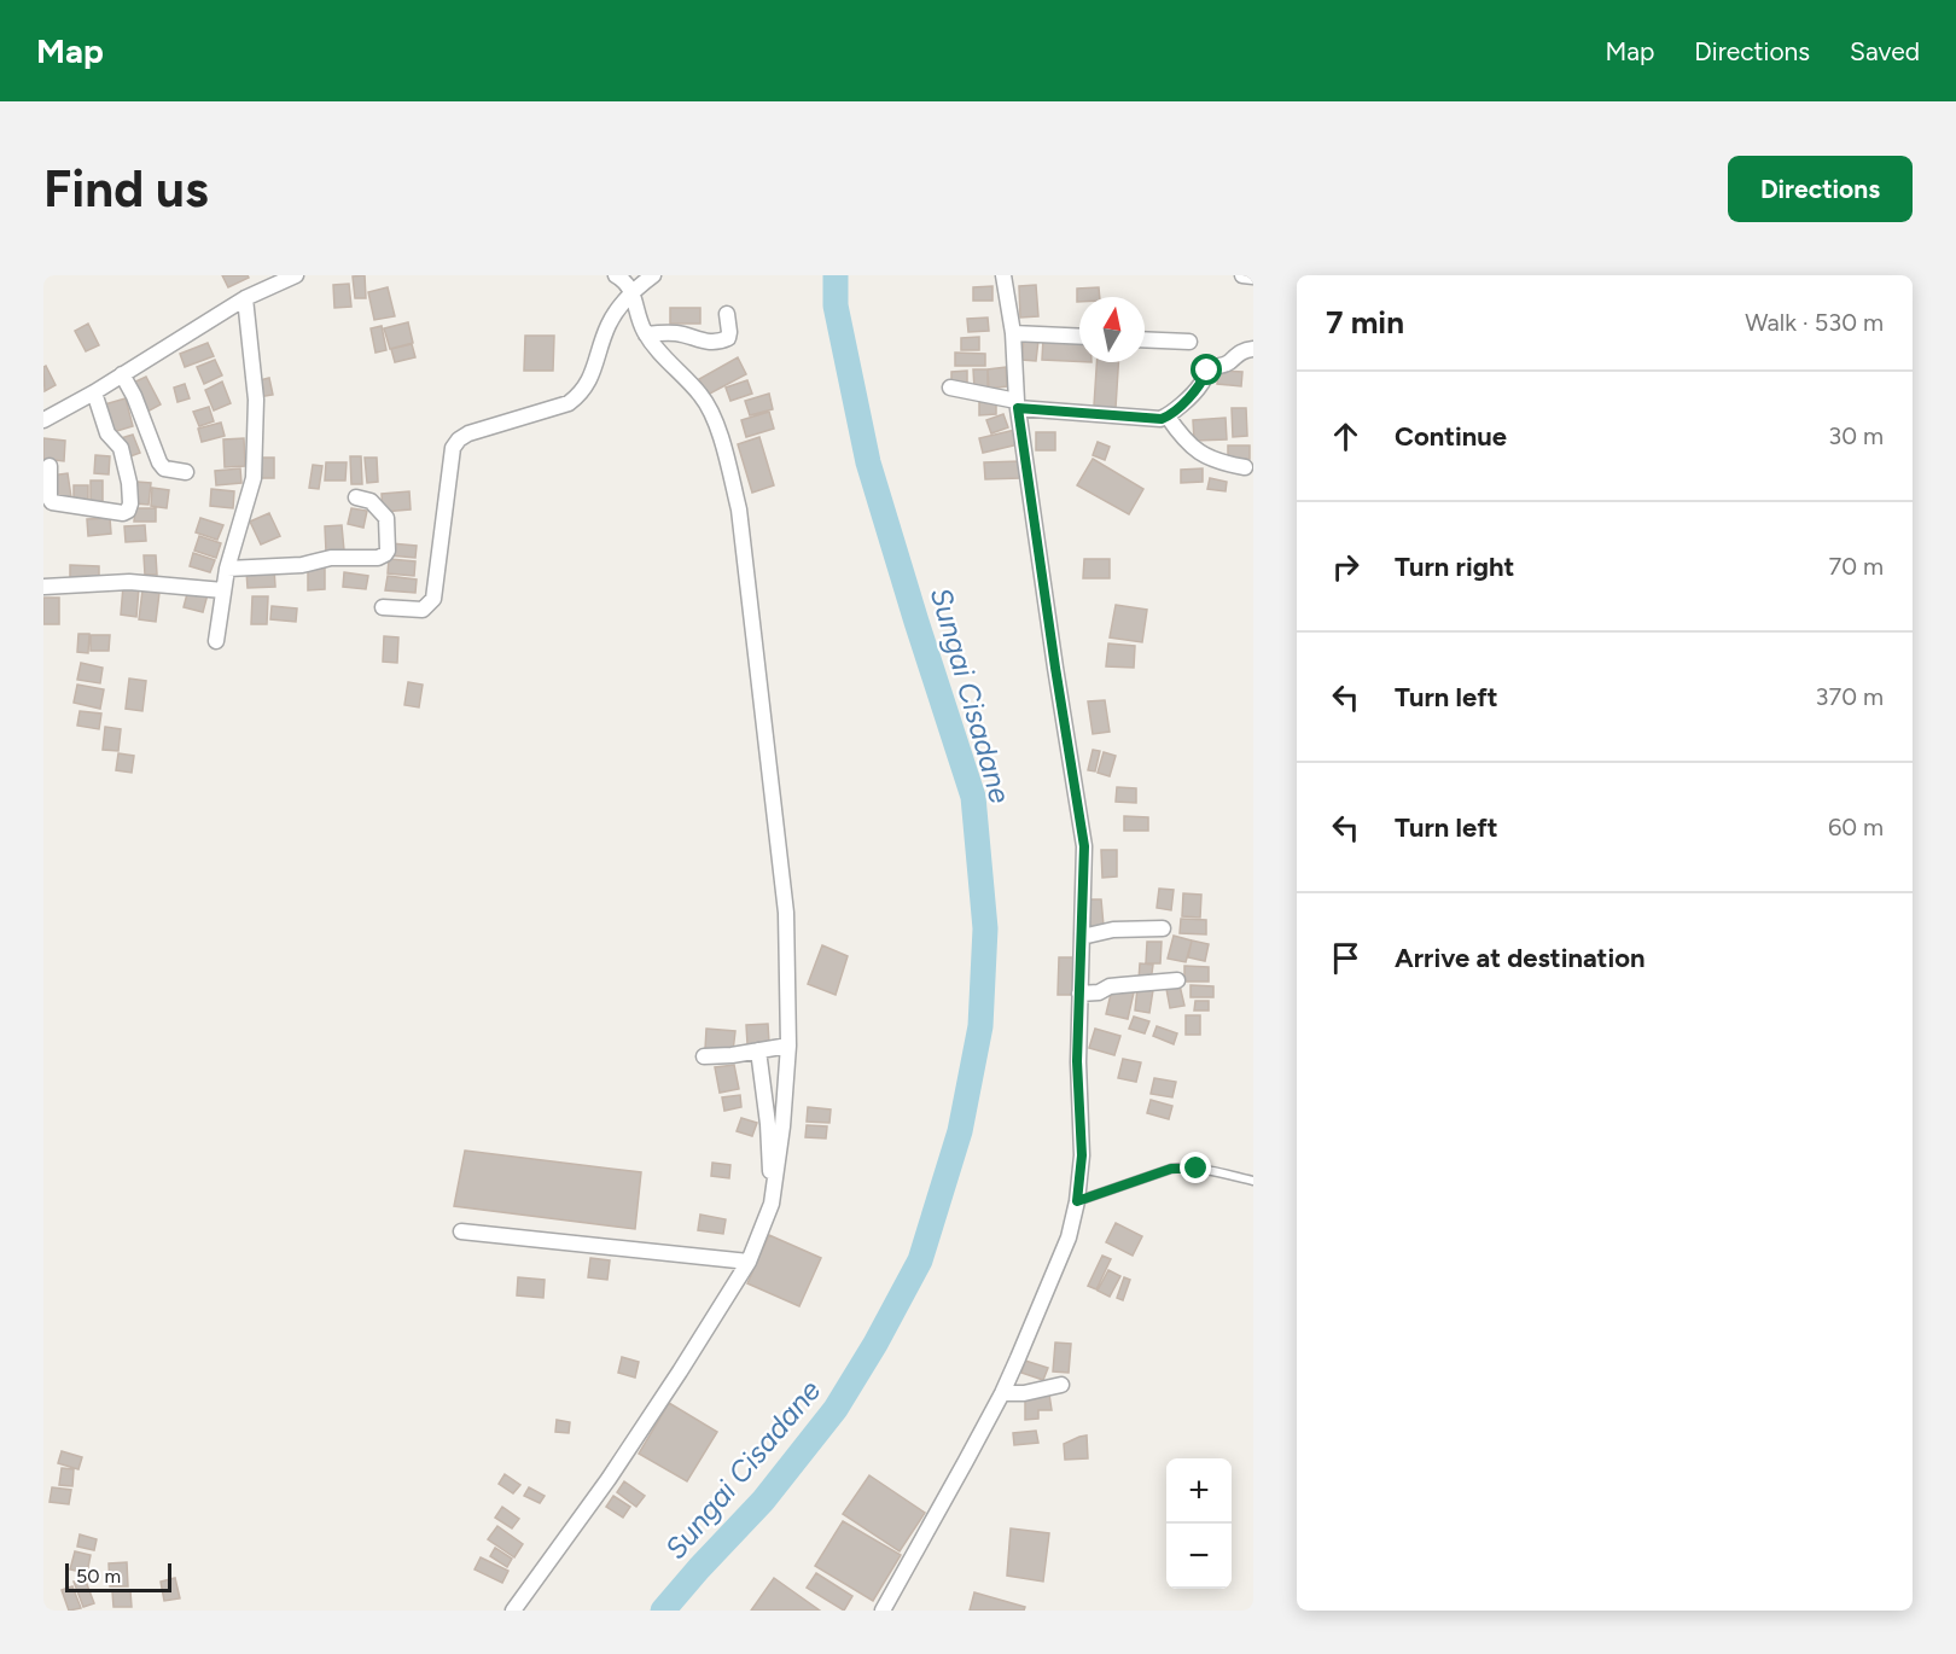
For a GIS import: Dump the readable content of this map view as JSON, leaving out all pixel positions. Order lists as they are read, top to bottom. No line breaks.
{"water":["Sungai Cisadane"],"scale_bar":"50 m","north":"top","page":{"header":"Map","nav":["Map","Directions","Saved"],"buttons":"Directions","title":"Find us","heading":["7 min","Walk · 530 m"],"list":[["Continue","30 m"],["Turn right","70 m"],["Turn left","370 m"],["Turn left","60 m"],"Arrive at destination"],"map_buttons":["+","−"],"scale":"50 m"}}
